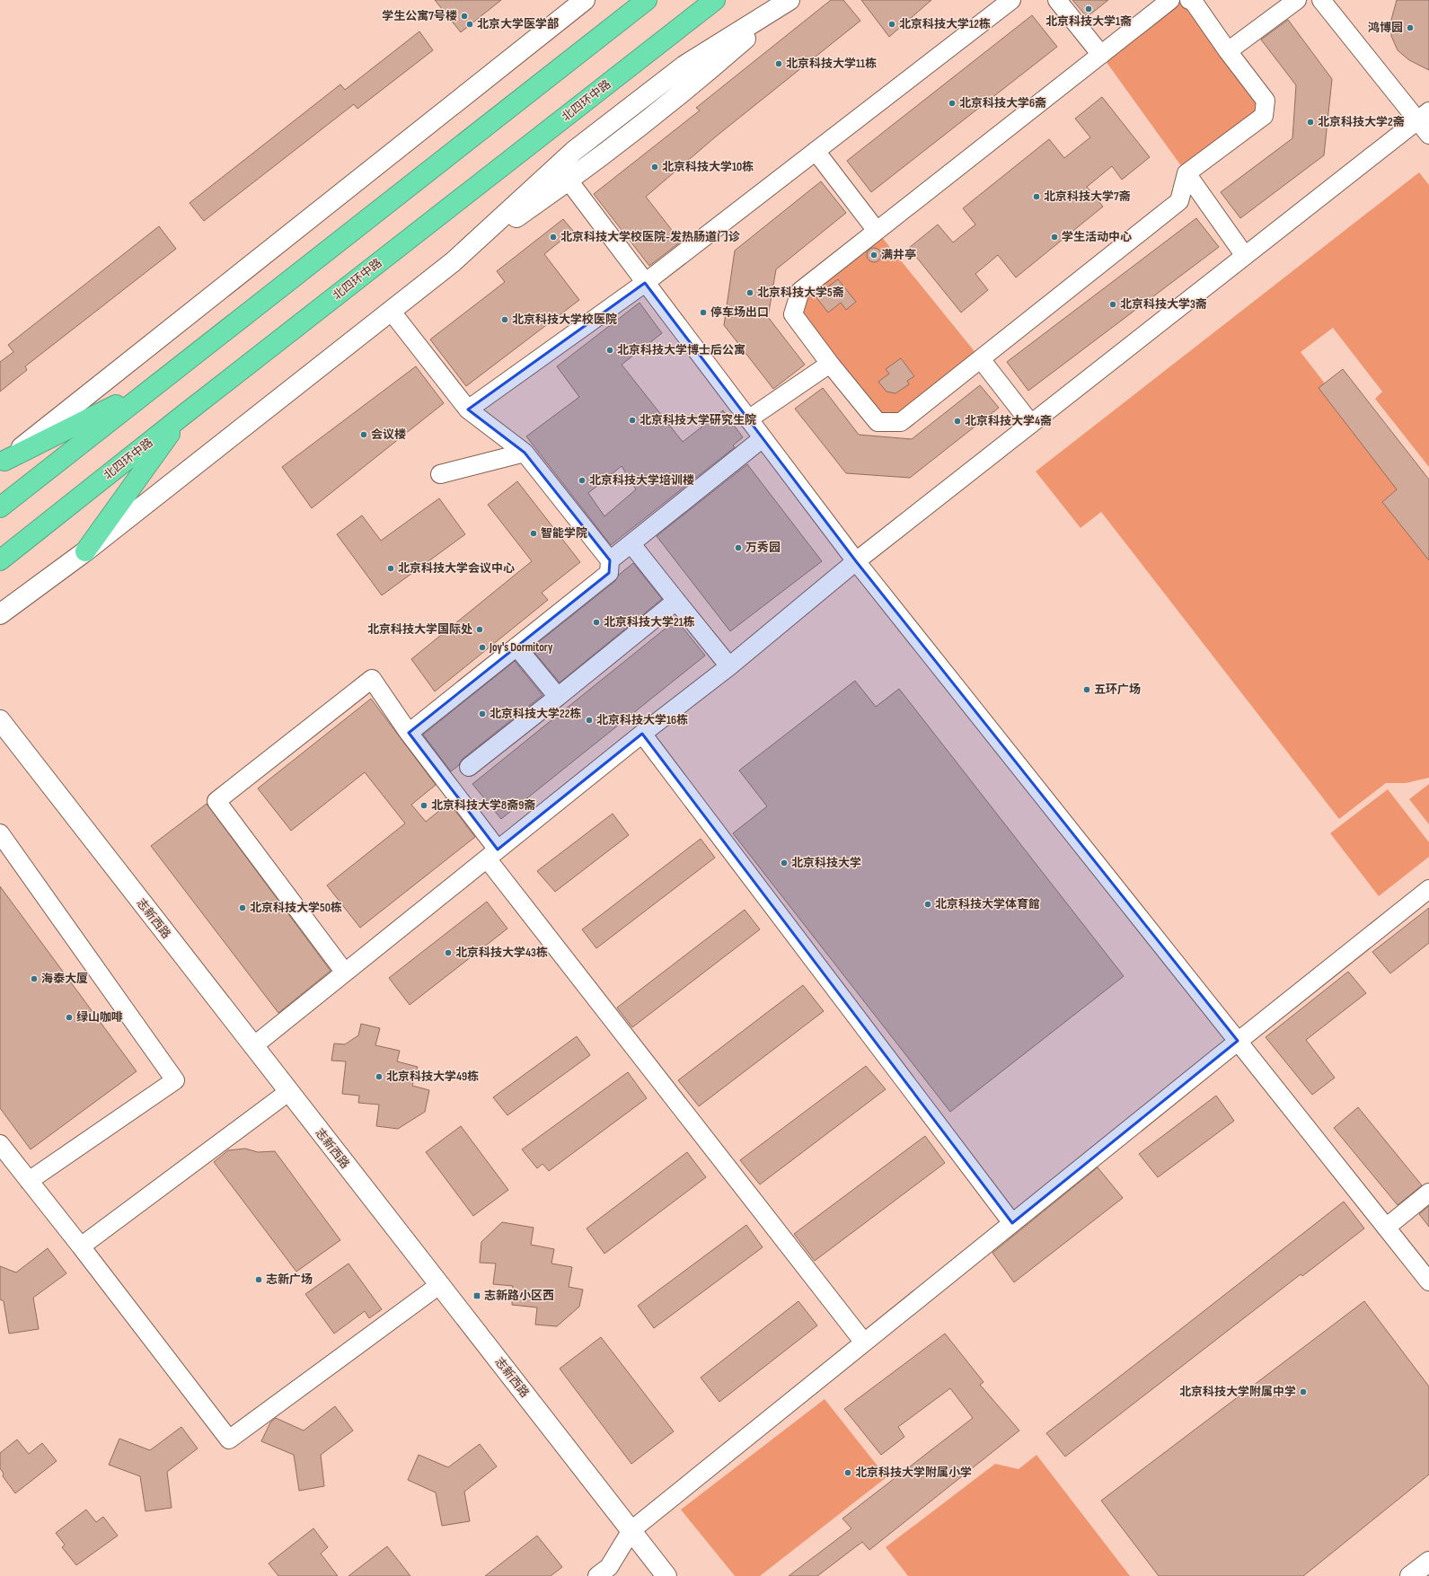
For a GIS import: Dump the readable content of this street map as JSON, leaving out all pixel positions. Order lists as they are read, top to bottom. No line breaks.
{"streets":{"highway":["北四环中路"],"street":["志新西路"]},"places":{"other":["北京科技大学1斋","学生公寓7号楼","北京大学医学部","北京科技大学12栋","鸿博园","北京科技大学11栋","北京科技大学6斋","北京科技大学2斋","北京科技大学10栋","北京科技大学7斋","北京科技大学校医院-发热肠道门诊","学生活动中心","满井亭","北京科技大学5斋","北京科技大学3斋","停车场出口","北京科技大学校医院","北京科技大学博士后公寓","北京科技大学研究生院","北京科技大学4斋","会议楼","北京科技大学培训楼","智能学院","万秀园","北京科技大学会议中心","北京科技大学21栋","北京科技大学国际处","Joy's Dormitory","五环广场","北京科技大学22栋","北京科技大学16栋","北京科技大学8斋9斋","北京科技大学","北京科技大学体育館","北京科技大学50栋","北京科技大学43栋","海泰大厦","绿山咖啡","北京科技大学49栋","志新广场","北京科技大学附属中学","北京科技大学附属小学"],"transit":["志新路小区西"]}}
